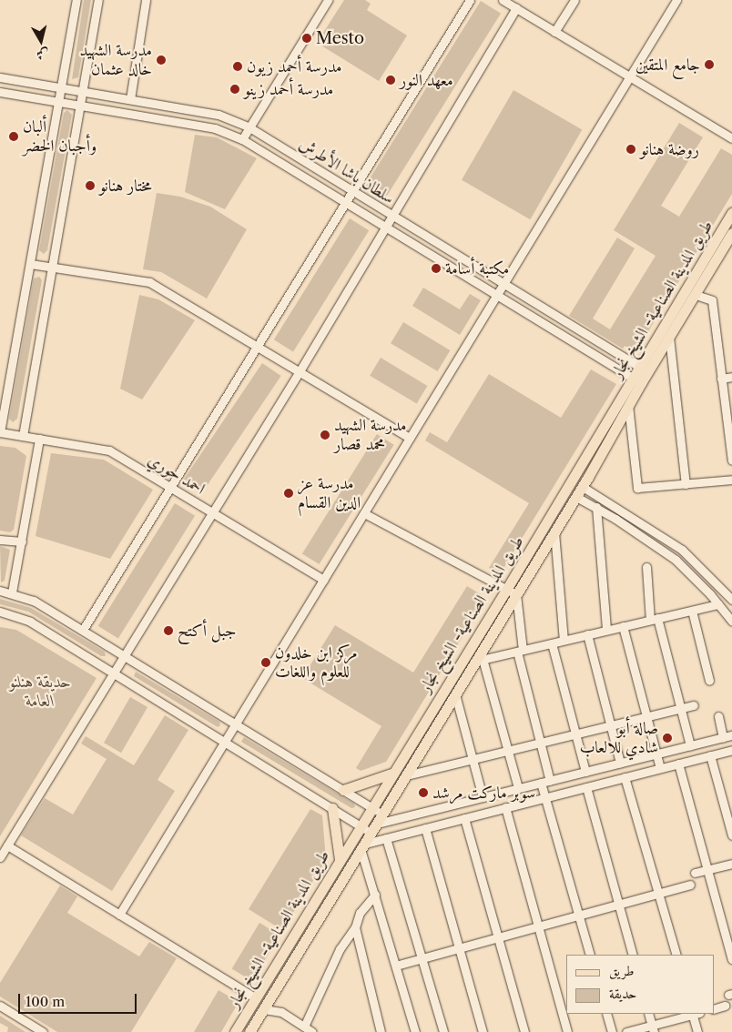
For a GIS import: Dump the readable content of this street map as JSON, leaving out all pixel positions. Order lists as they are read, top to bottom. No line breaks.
{"streets":{"main road":["طريق المدينة الصناعية- الشيخ نجار"],"street":["سلطان باشا الأطرش","احمد حوري"]},"crossings":[["سلطان باشا الأطرش","طريق المدينة الصناعية- الشيخ نجار"]],"parks":["حديقة هنلنو العامة"],"places":["Mesto","مدرسة الشهيد خالد عثمان","جامع المتقين","مدرسة أحمد زيون","معهد النور","مدرسة أحمد زينو","ألبان وأجبان الخضر","روضة هنانو","مختار هنانو","مكتبة أسامة","مدرسة الشهيد محمد قصار","مدرسة عز الدين القسام","جبل أكتح","مركز ابن خلدون للعلوم واللغات","صالة أبو شادي للالعاب","سوبر ماركت مرشد"],"legend":["طريق","حديقة"],"scale_bar":"100 m","north":"bottom"}
